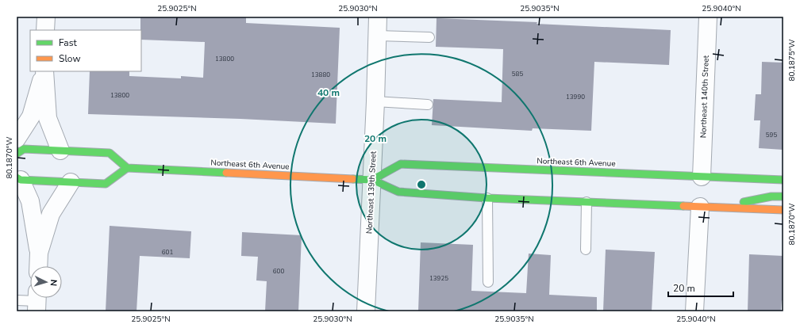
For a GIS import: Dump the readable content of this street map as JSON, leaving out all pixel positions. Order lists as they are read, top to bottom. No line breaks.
{"streets":{"main road":["Northeast 6th Avenue"],"street":["Northeast 140th Street","Northeast 139th Street"]},"crossings":[["Northeast 140th Street","Northeast 6th Avenue"],["Northeast 6th Avenue","Northeast 139th Street"]],"house_numbers":["13800","585","13880","13800","13990","595","601","600","13925"],"legend":["Fast","Slow"],"scale_bar":"20 m","north":"right","coordinates":["25.9025°N","25.9030°N","25.9035°N","25.9040°N","80.1875°W","80.1870°W"],"rings":["40 m","20 m"]}
